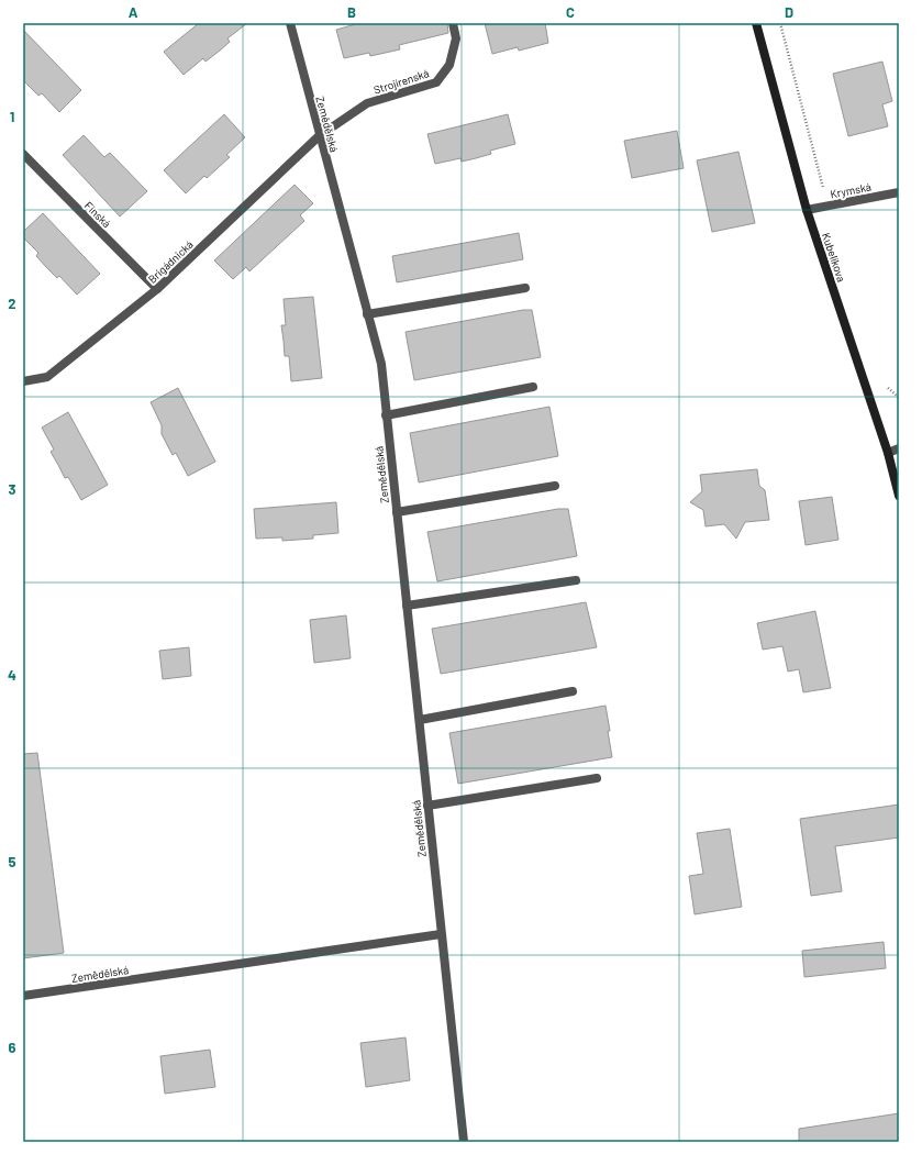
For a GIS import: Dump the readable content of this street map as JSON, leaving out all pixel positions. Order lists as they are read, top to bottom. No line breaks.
{"streets":{"street":["Strojírenská","Zemědělská","Krymská","Finská","Kubelíkova","Brigádnická"]},"crossings":[["Strojírenská","Zemědělská"],["Strojírenská","Brigádnická"],["Zemědělská","Brigádnická"],["Krymská","Kubelíkova"],["Finská","Brigádnická"]],"grid":{"columns":["A","B","C","D"],"rows":["1","2","3","4","5","6"]}}
